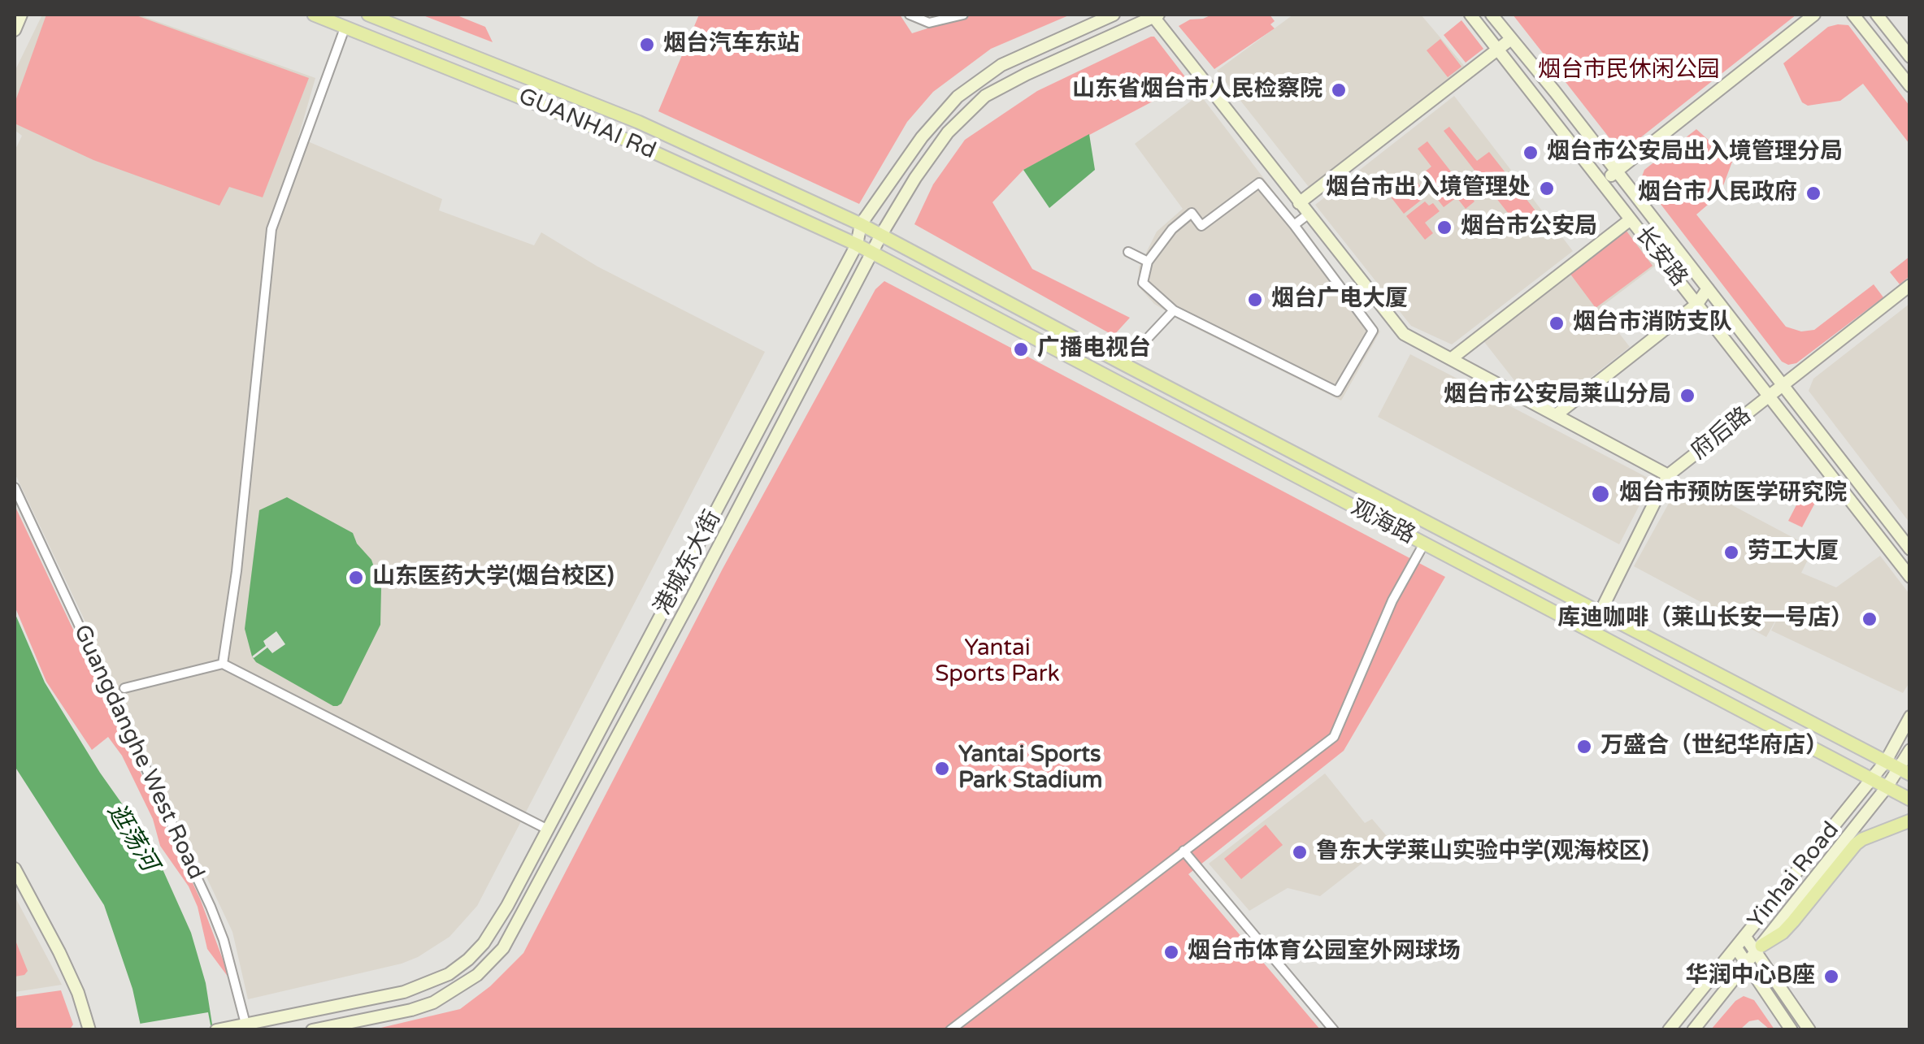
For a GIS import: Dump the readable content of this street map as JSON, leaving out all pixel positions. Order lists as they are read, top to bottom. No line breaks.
{"streets":{"main road":["GUANHAI Rd","观海路"],"street":["长安路","府后路","港城东大街","Guangdanghe West Road","Yinhai Road"]},"crossings":[["GUANHAI Rd","观海路"],["GUANHAI Rd","港城东大街"],["长安路","府后路"],["府后路","观海路"],["观海路","港城东大街"],["观海路","Yinhai Road"],["港城东大街","Guangdanghe West Road"]],"water":["逛荡河"],"parks":["烟台市民休闲公园","Yantai Sports Park"],"places":["烟台汽车东站","山东省烟台市人民检察院","烟台市公安局出入境管理分局","烟台市出入境管理处","烟台市人民政府","烟台市公安局","烟台广电大厦","烟台市消防支队","广播电视台","烟台市公安局莱山分局","烟台市预防医学研究院","劳工大厦","山东医药大学(烟台校区)","库迪咖啡（莱山长安一号店）","万盛合（世纪华府店）","Yantai Sports Park Stadium","鲁东大学莱山实验中学(观海校区)","烟台市体育公园室外网球场","华润中心B座"]}
